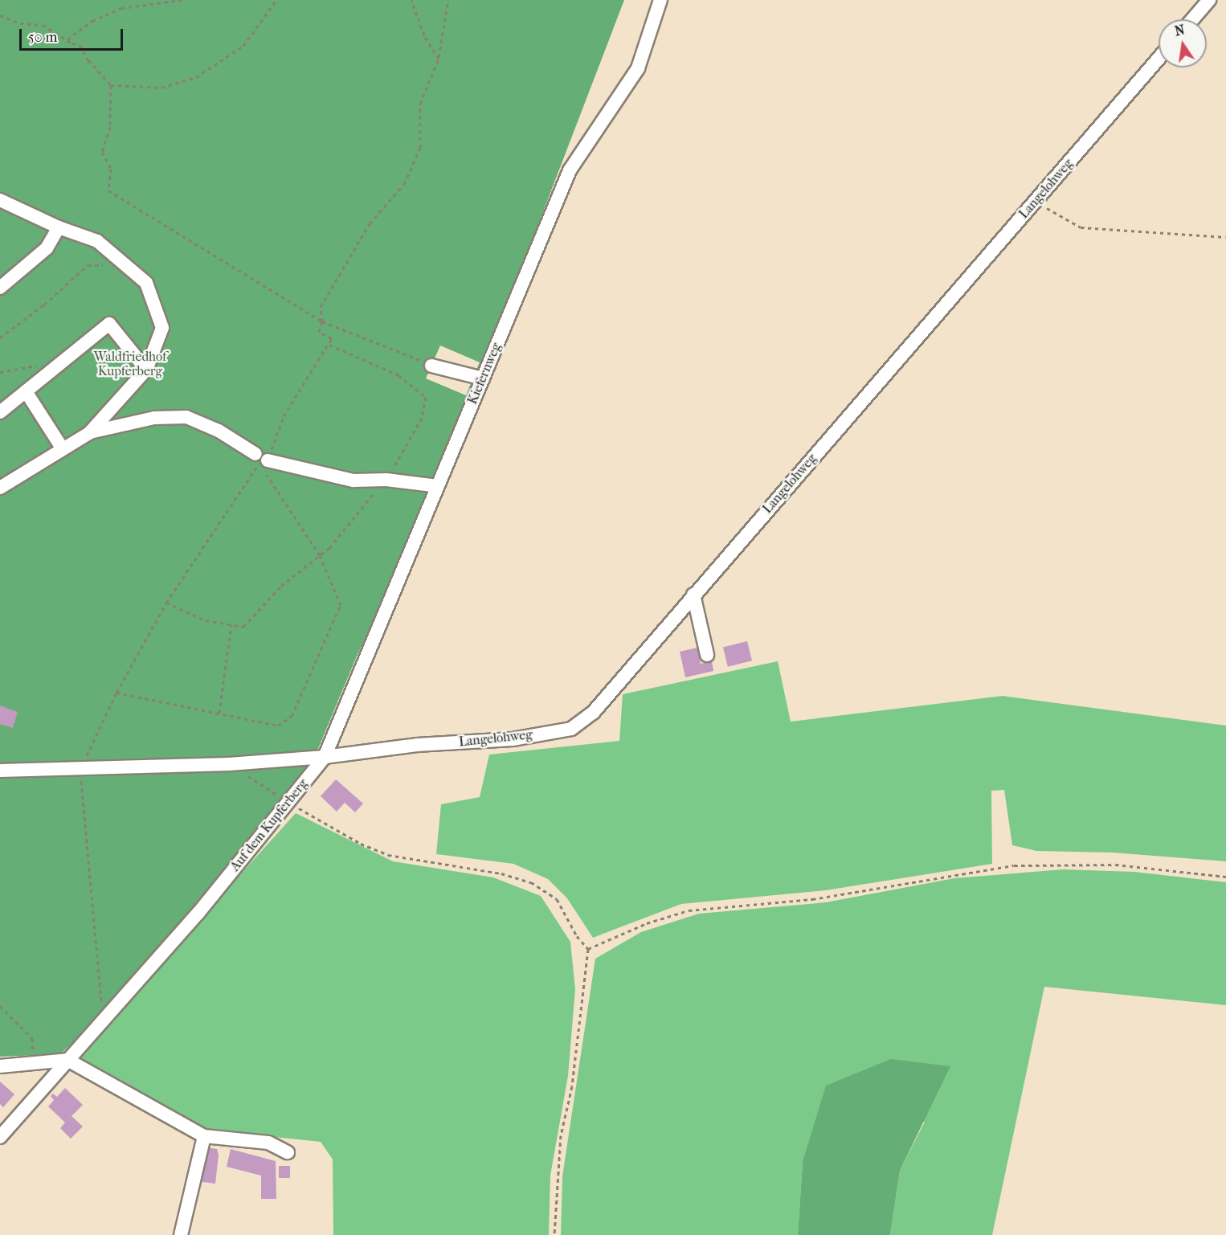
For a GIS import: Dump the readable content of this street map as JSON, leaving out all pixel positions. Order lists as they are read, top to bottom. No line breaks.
{"streets":{"street":["Langelohweg","Kiefernweg","Auf dem Kupferberg"]},"crossings":[["Langelohweg","Kiefernweg"],["Langelohweg","Auf dem Kupferberg"],["Kiefernweg","Auf dem Kupferberg"]],"parks":["Waldfriedhof Kupferberg"],"scale_bar":"50 m","north":"top"}
